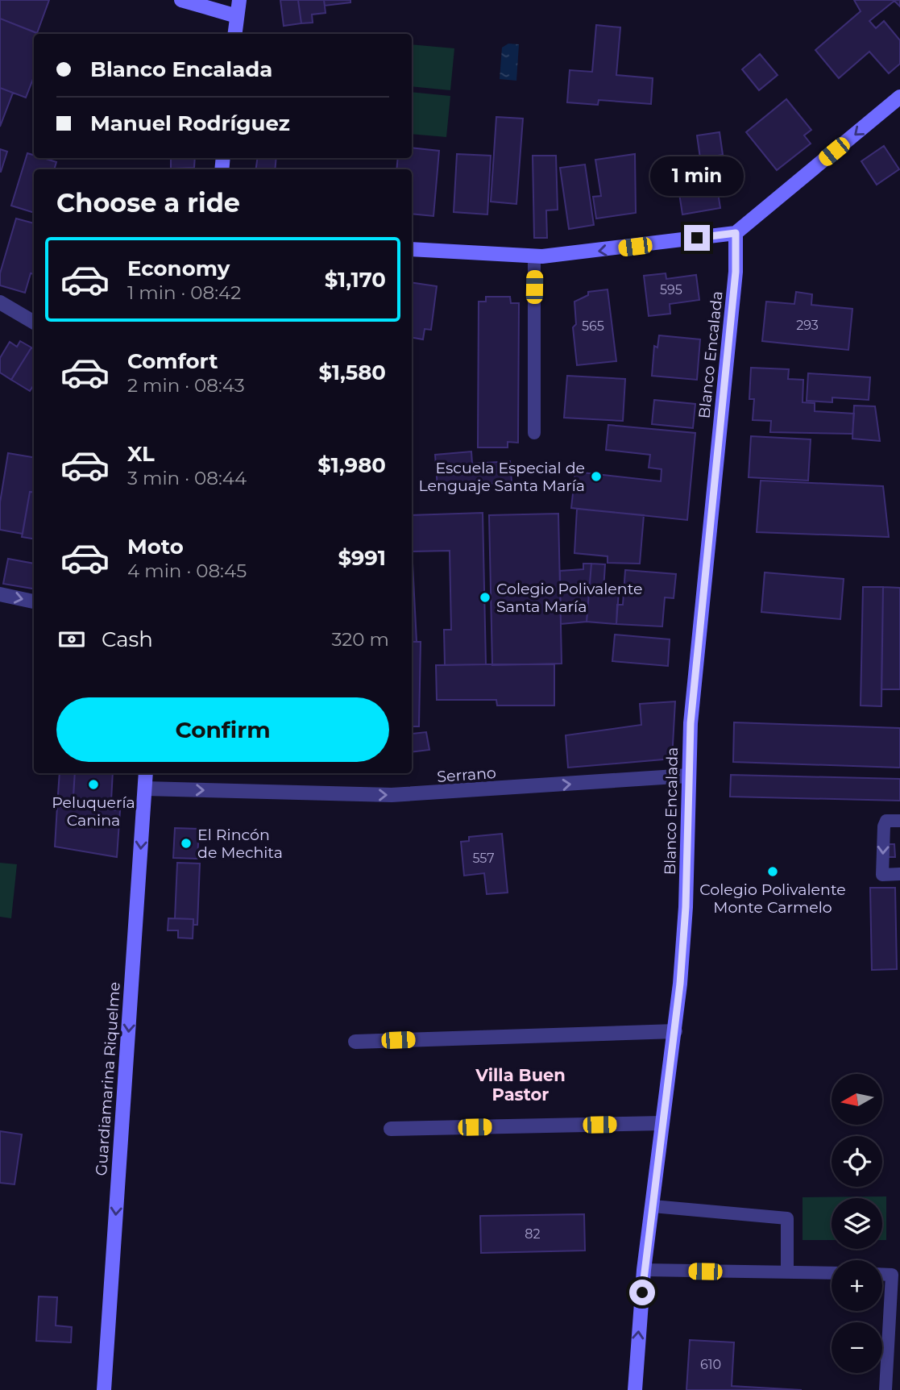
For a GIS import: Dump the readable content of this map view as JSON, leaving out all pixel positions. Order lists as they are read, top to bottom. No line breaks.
{"streets":{"street":["Blanco Encalada","Serrano","Guardiamarina Riquelme"]},"crossings":[["Blanco Encalada","Serrano"],["Serrano","Guardiamarina Riquelme"]],"one_way":["Serrano","Guardiamarina Riquelme"],"districts":["Villa Buen Pastor"],"places":["Escuela Especial de Lenguaje Santa María","Colegio Polivalente Santa María","Peluquería Canina","El Rincón de Mechita","Colegio Polivalente Monte Carmelo"],"house_numbers":["595","293","565","557","82","610"],"north":"left","page":{"banner":["Blanco Encalada","Manuel Rodríguez"],"bubble":"1 min","heading":"Choose a ride","list":[{"name":"Economy","note":"1 min · 08:42","value":"$1,170"},{"name":"Comfort","note":"2 min · 08:43","value":"$1,580"},{"name":"XL","note":"3 min · 08:44","value":"$1,980"},{"name":"Moto","note":"4 min · 08:45","value":"$991"}],"pay":["Cash","320 m"],"buttons":"Confirm","map_buttons":["+","−"]}}
